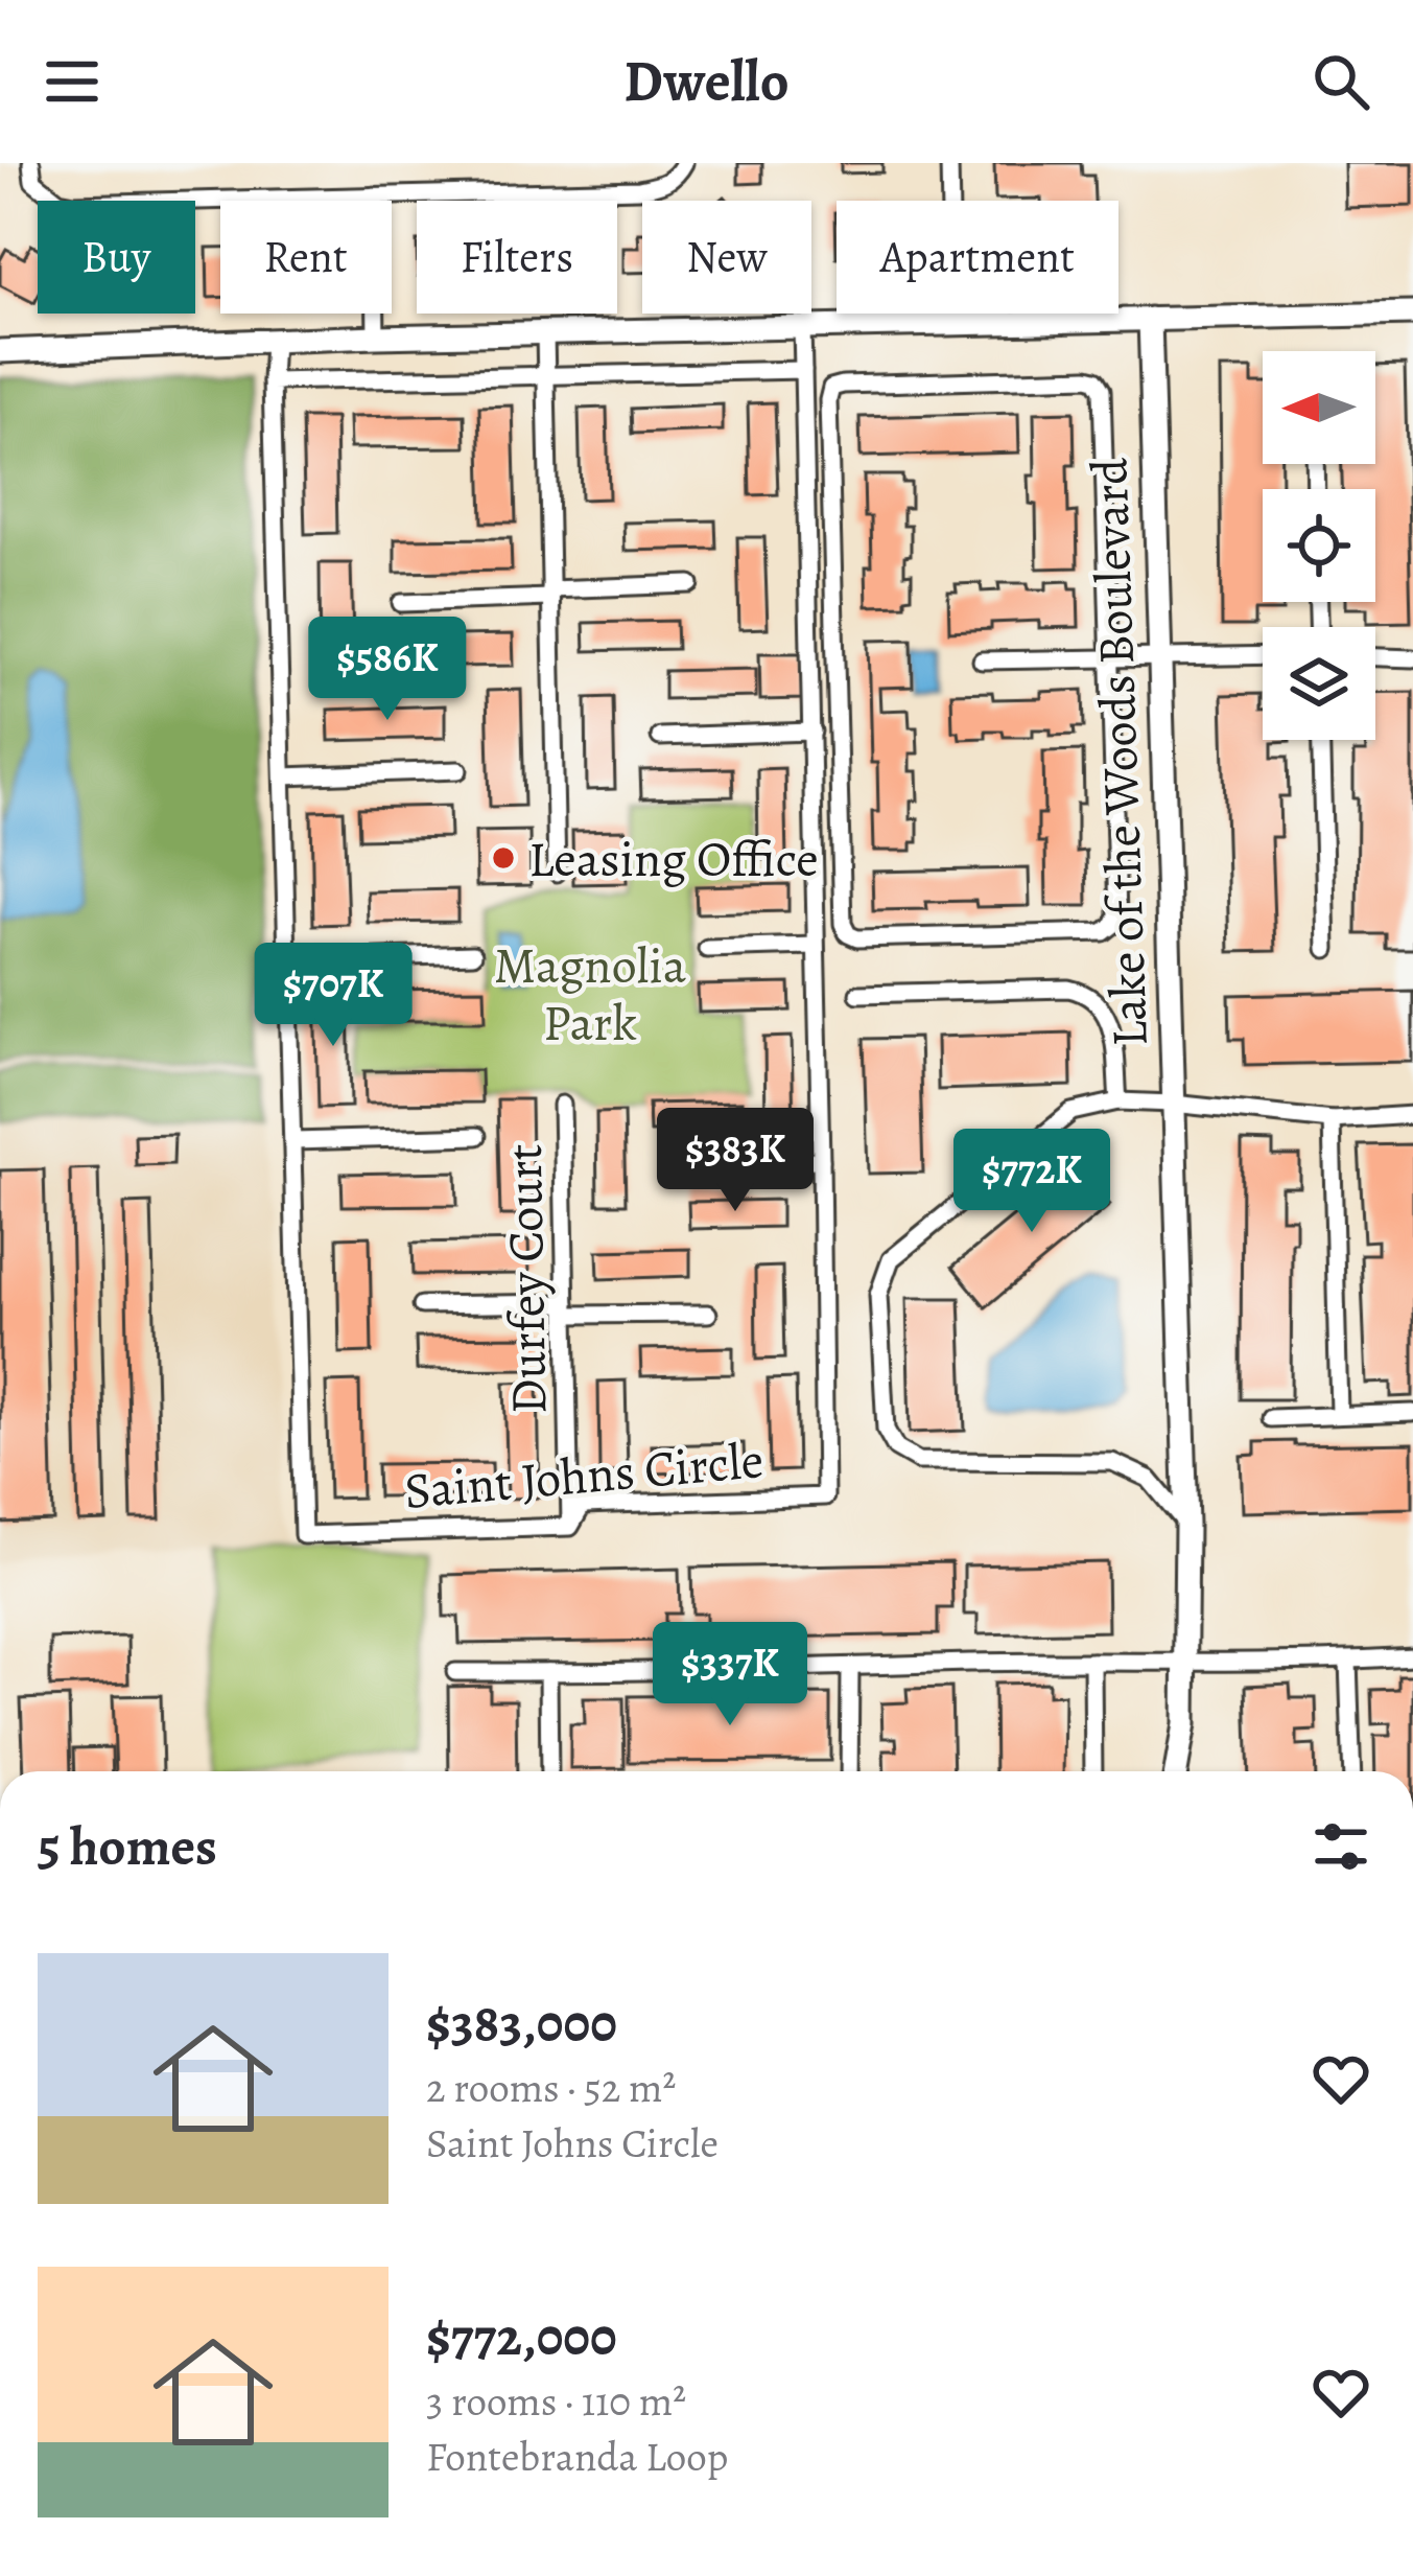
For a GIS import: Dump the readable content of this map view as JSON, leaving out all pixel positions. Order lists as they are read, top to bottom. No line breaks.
{"streets":{"street":["Lake of the Woods Boulevard","Durfey Court","Saint Johns Circle"]},"crossings":[["Durfey Court","Saint Johns Circle"]],"parks":["Magnolia Park"],"places":["Leasing Office"],"north":"left","page":{"header":"Dwello","chip":["Buy","Rent","Filters","New","Apartment"],"price":["$586K","$707K","$383K","$772K","$337K"],"heading":"5 homes","list":[{"name":"$383,000","note":"2 rooms · 52 m² · Saint Johns Circle"},{"name":"$772,000","note":"3 rooms · 110 m² · Fontebranda Loop"}]}}
